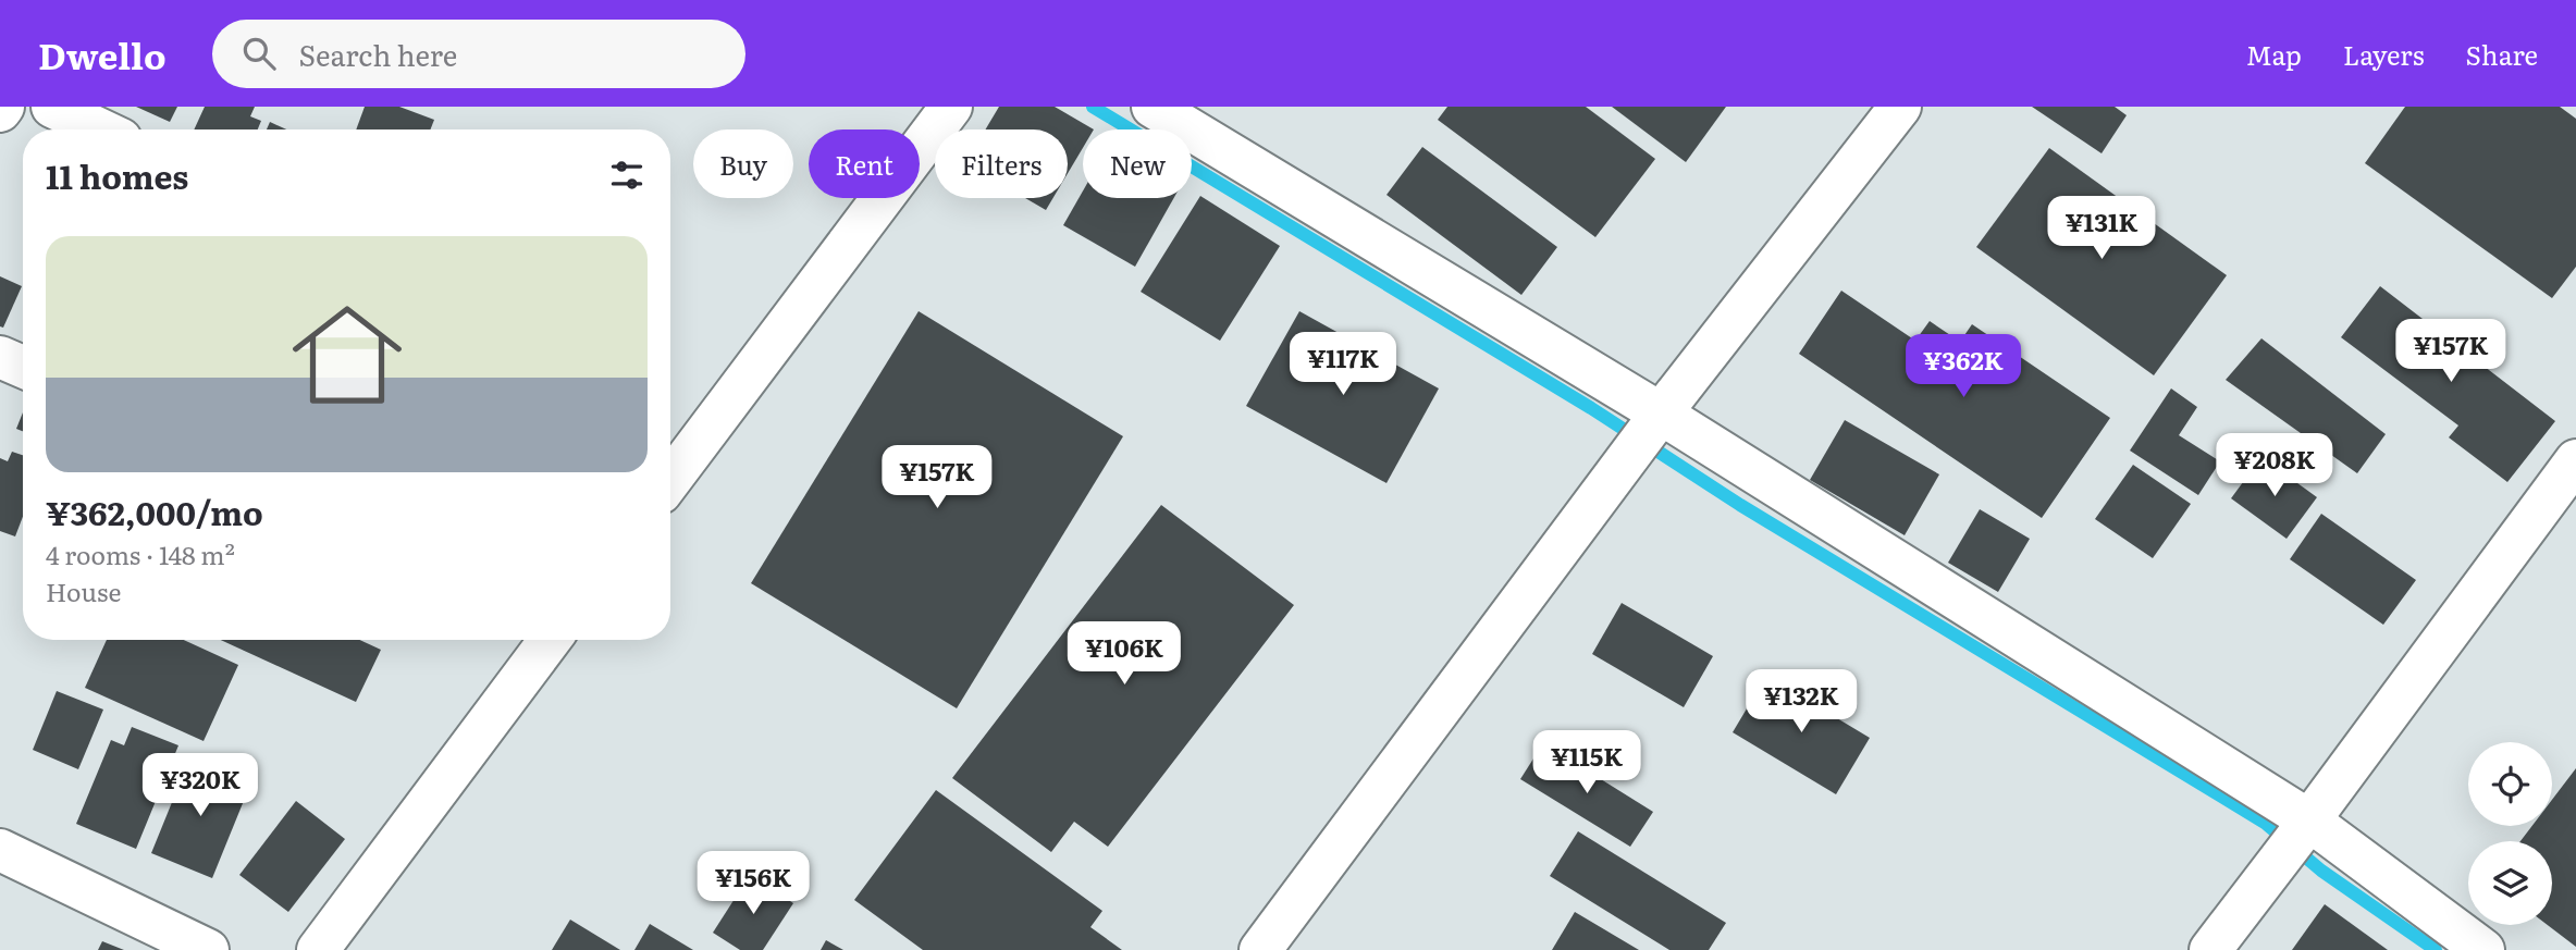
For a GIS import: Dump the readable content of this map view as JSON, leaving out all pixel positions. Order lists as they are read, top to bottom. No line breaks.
{"page":{"header":"Dwello","search":"Search here","nav":["Map","Layers","Share"],"chip":["Buy","Rent","Filters","New"],"heading":"11 homes","price":["¥131K","¥157K","¥117K","¥362K","¥208K","¥157K","¥106K","¥132K","¥115K","¥320K","¥156K"],"list":[{"name":"¥362,000/mo","note":"4 rooms · 148 m² · House"}]}}
